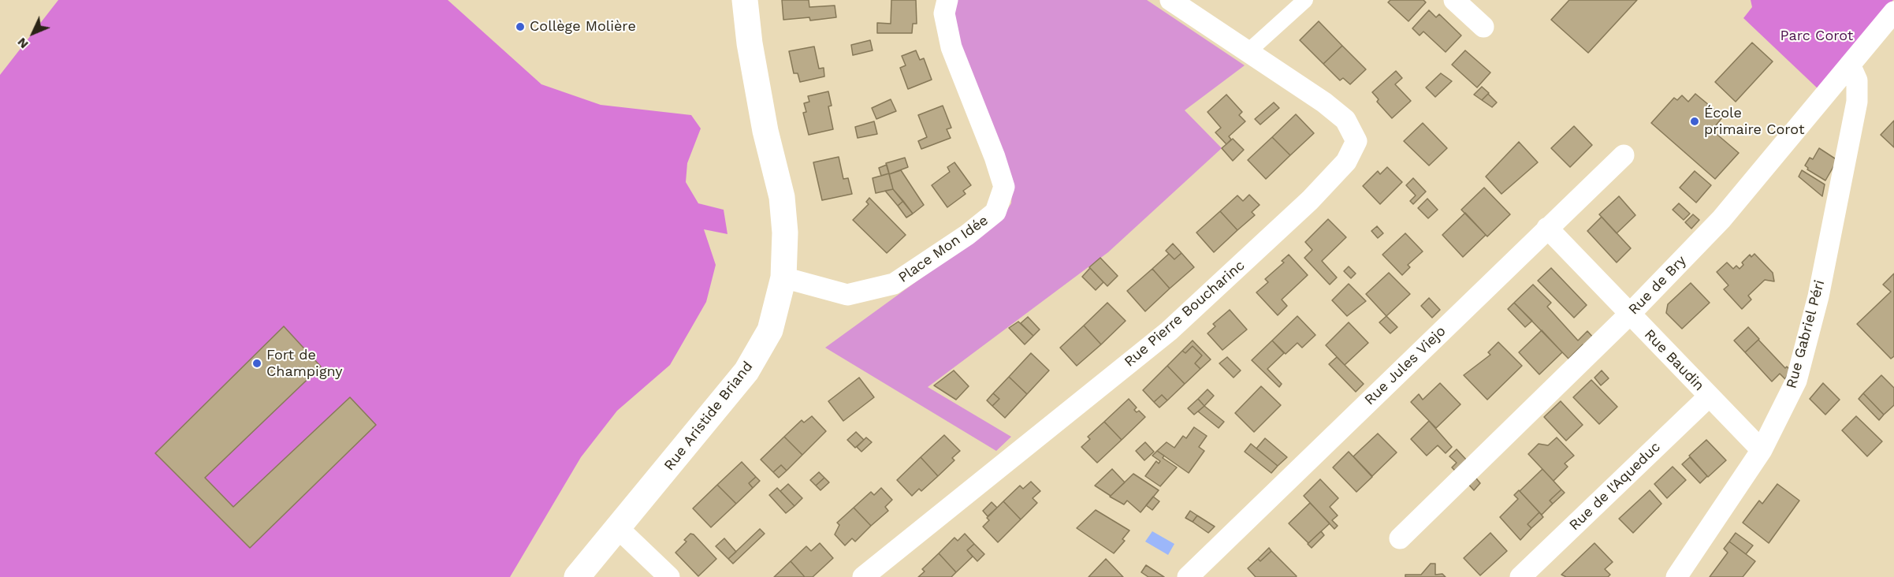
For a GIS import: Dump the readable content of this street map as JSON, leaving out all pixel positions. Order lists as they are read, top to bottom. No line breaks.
{"streets":{"street":["Place Mon Idée","Rue de Bry","Rue Pierre Boucharinc","Rue Gabriel Péri","Rue Baudin","Rue Jules Viejo","Rue Aristide Briand","Rue de l'Aqueduc"]},"crossings":[["Place Mon Idée","Rue Aristide Briand"],["Rue de Bry","Rue Gabriel Péri"],["Rue de Bry","Rue Baudin"],["Rue Gabriel Péri","Rue Baudin"],["Rue Baudin","Rue Jules Viejo"],["Rue Baudin","Rue de l'Aqueduc"]],"parks":["Parc Corot"],"places":["Collège Molière","École primaire Corot","Fort de Champigny"],"north":"bottom left"}
